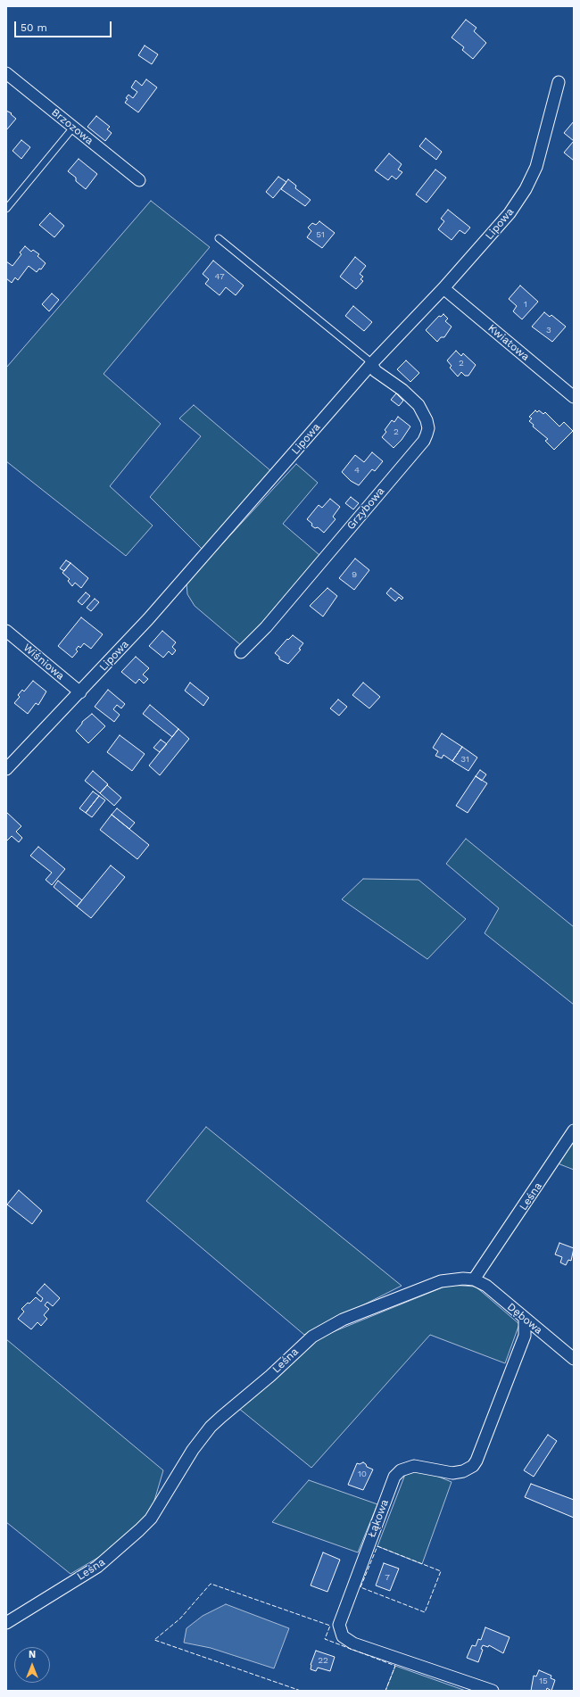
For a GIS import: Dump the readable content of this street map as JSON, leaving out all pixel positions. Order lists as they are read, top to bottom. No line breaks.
{"streets":{"street":["Brzozowa","Lipowa","Kwiatowa","Grzybowa","Wiśniowa","Leśna","Dębowa","Łąkowa"]},"crossings":[["Lipowa","Kwiatowa"],["Lipowa","Grzybowa"],["Lipowa","Wiśniowa"],["Leśna","Dębowa"],["Dębowa","Łąkowa"]],"house_numbers":["51","47","1","3","2","2","4","9","31","10","7","22","15"],"scale_bar":"50 m","north":"top"}
